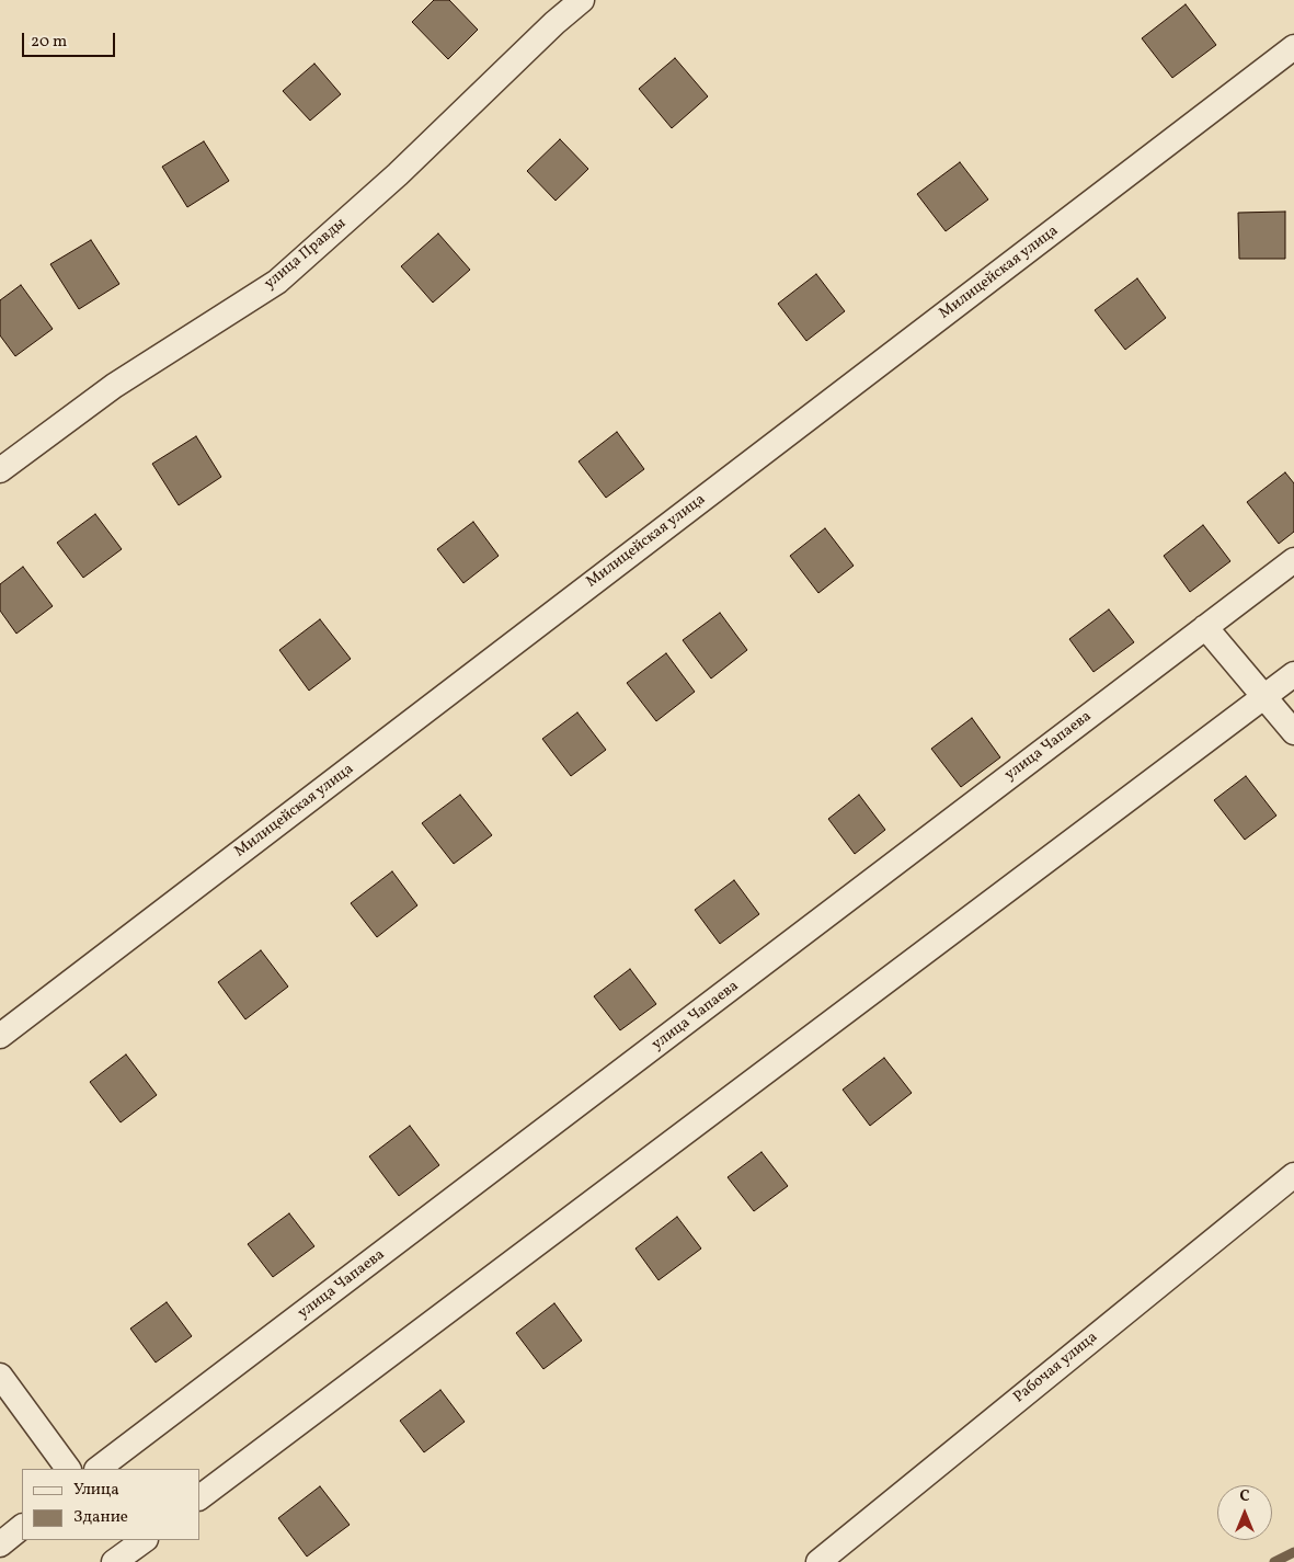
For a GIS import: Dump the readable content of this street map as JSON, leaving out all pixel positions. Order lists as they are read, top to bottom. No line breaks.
{"streets":{"street":["улица Правды","Милицейская улица","улица Чапаева","Рабочая улица"]},"legend":["Улица","Здание"],"scale_bar":"20 m","north":"top"}
